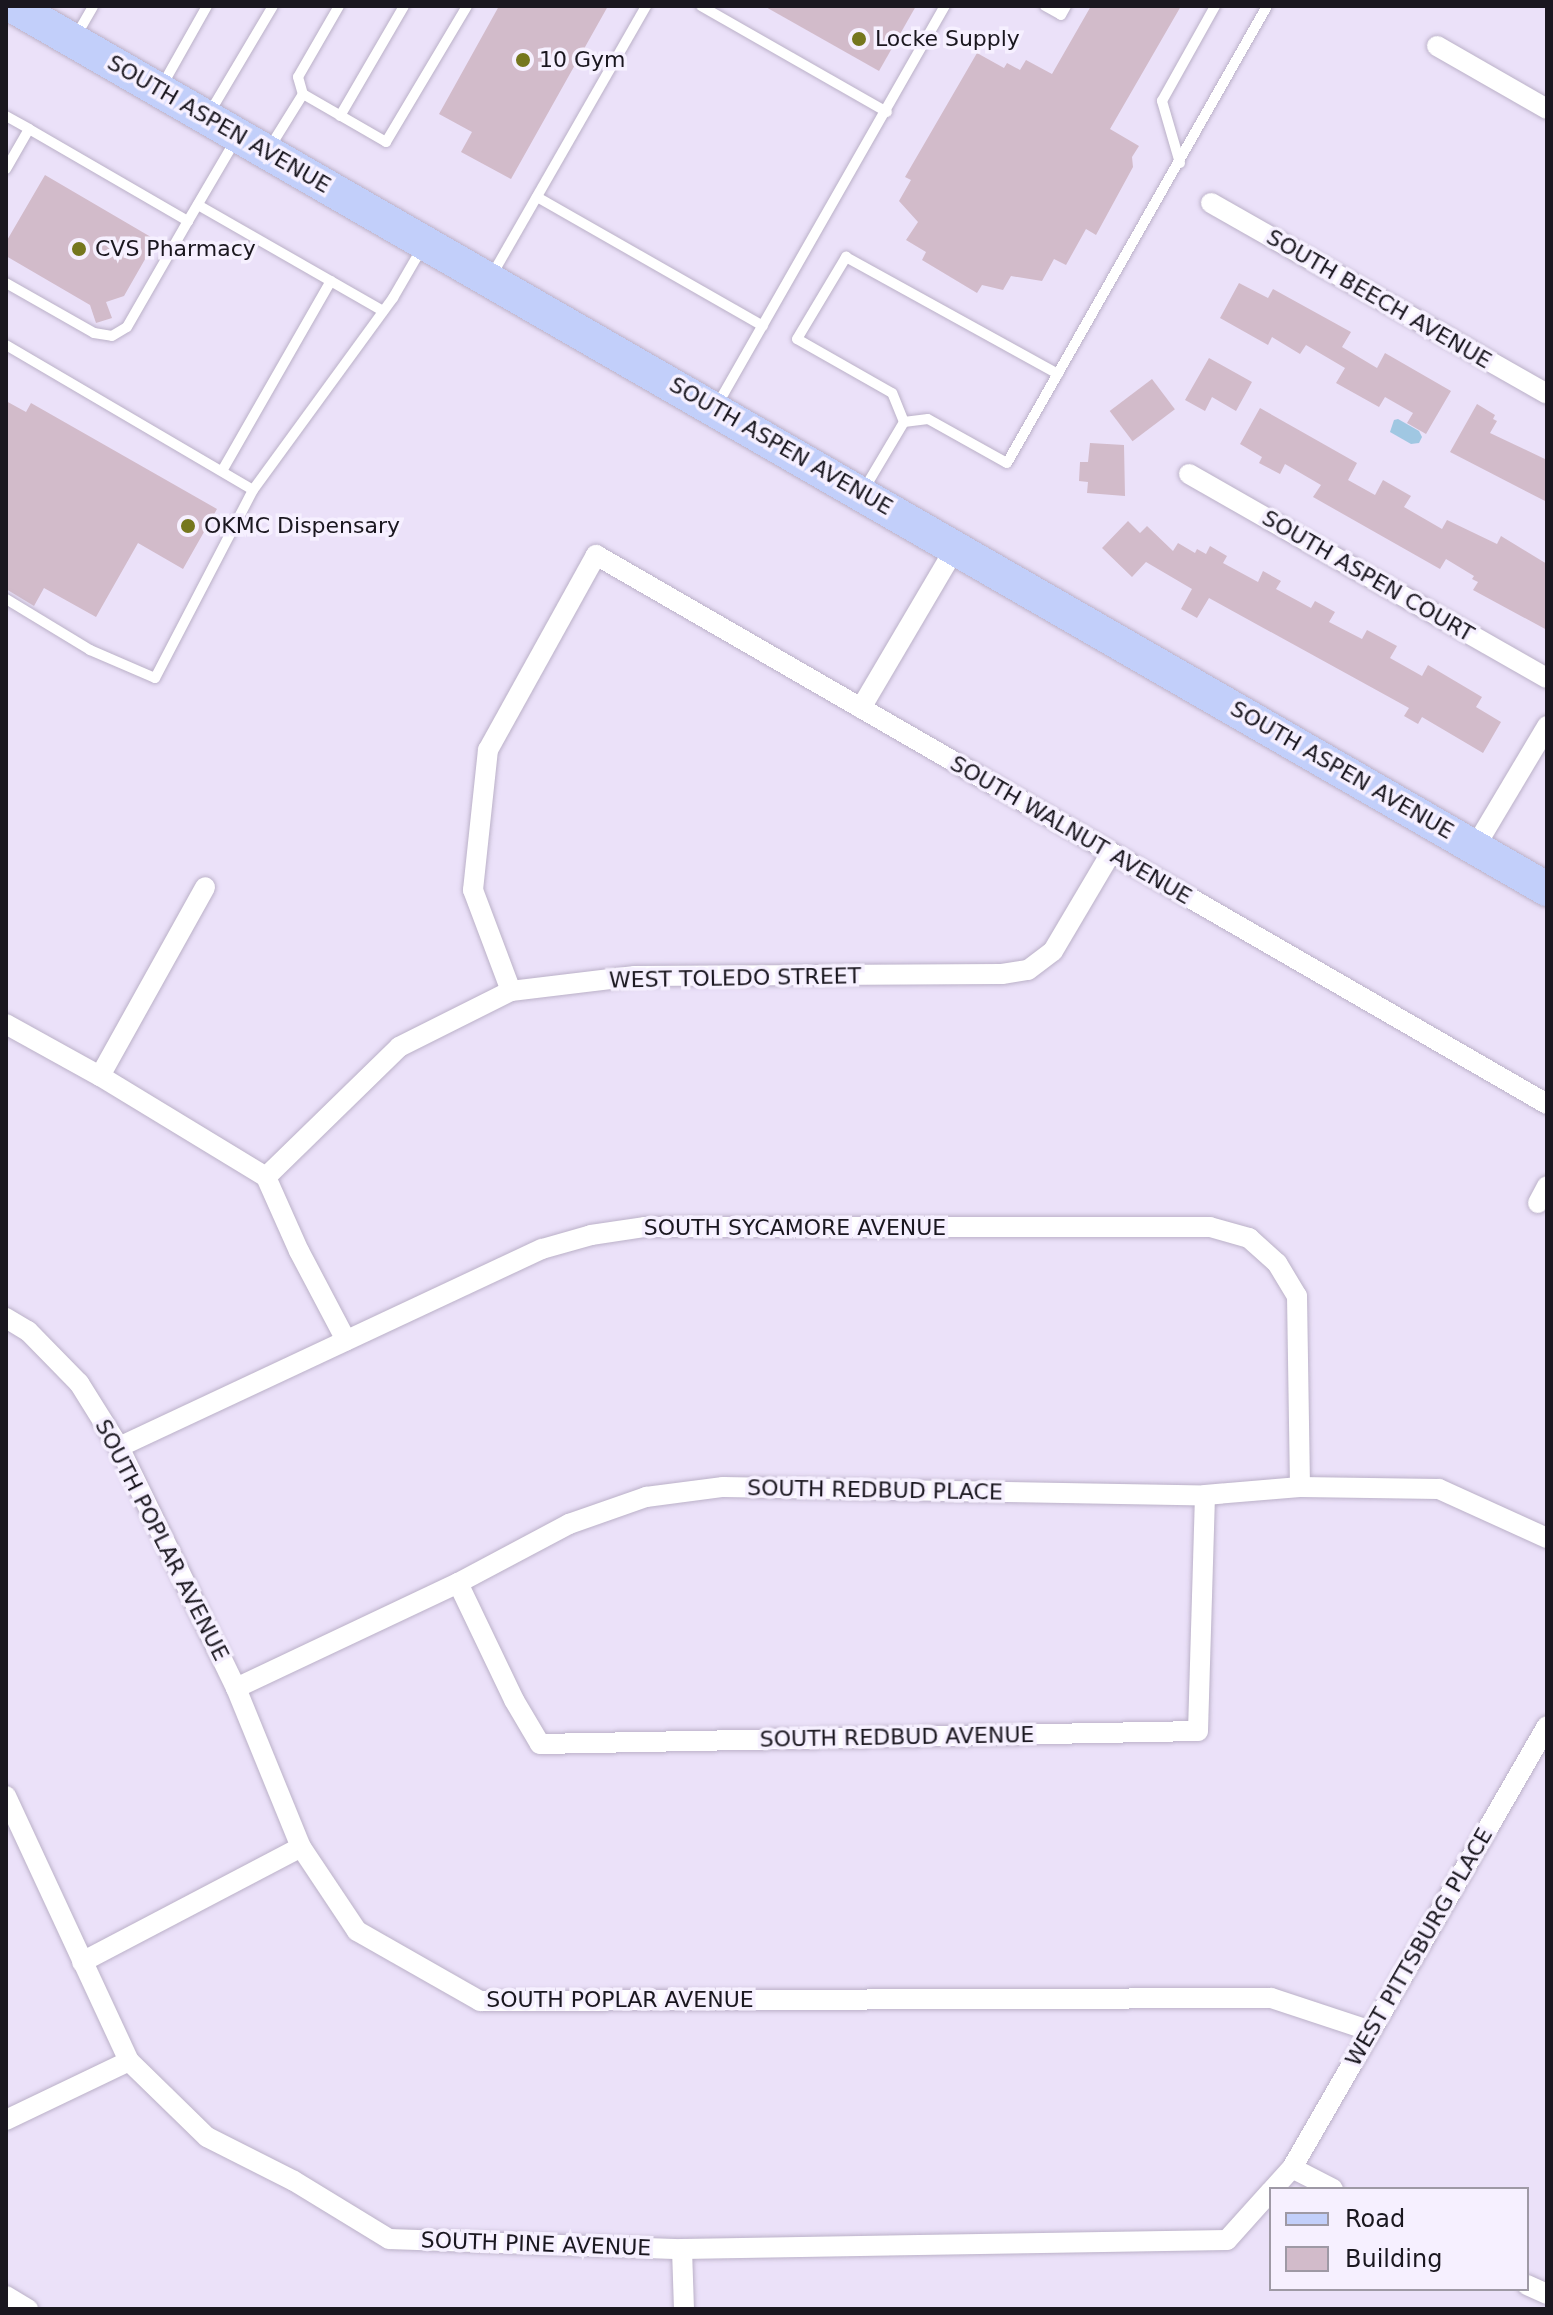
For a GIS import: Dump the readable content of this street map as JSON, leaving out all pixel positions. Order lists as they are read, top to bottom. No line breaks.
{"streets":{"main road":["SOUTH ASPEN AVENUE"],"street":["SOUTH BEECH AVENUE","SOUTH ASPEN COURT","SOUTH WALNUT AVENUE","WEST TOLEDO STREET","SOUTH SYCAMORE AVENUE","SOUTH REDBUD PLACE","SOUTH POPLAR AVENUE","SOUTH REDBUD AVENUE","WEST PITTSBURG PLACE","SOUTH PINE AVENUE"]},"crossings":[["SOUTH WALNUT AVENUE","WEST TOLEDO STREET"],["SOUTH SYCAMORE AVENUE","SOUTH REDBUD PLACE"],["SOUTH SYCAMORE AVENUE","SOUTH POPLAR AVENUE"],["SOUTH REDBUD PLACE","SOUTH POPLAR AVENUE"],["SOUTH REDBUD PLACE","SOUTH REDBUD AVENUE"],["SOUTH POPLAR AVENUE","WEST PITTSBURG PLACE"],["WEST PITTSBURG PLACE","SOUTH PINE AVENUE"]],"places":["Locke Supply","10 Gym","CVS Pharmacy","OKMC Dispensary"],"legend":["Road","Building"]}
